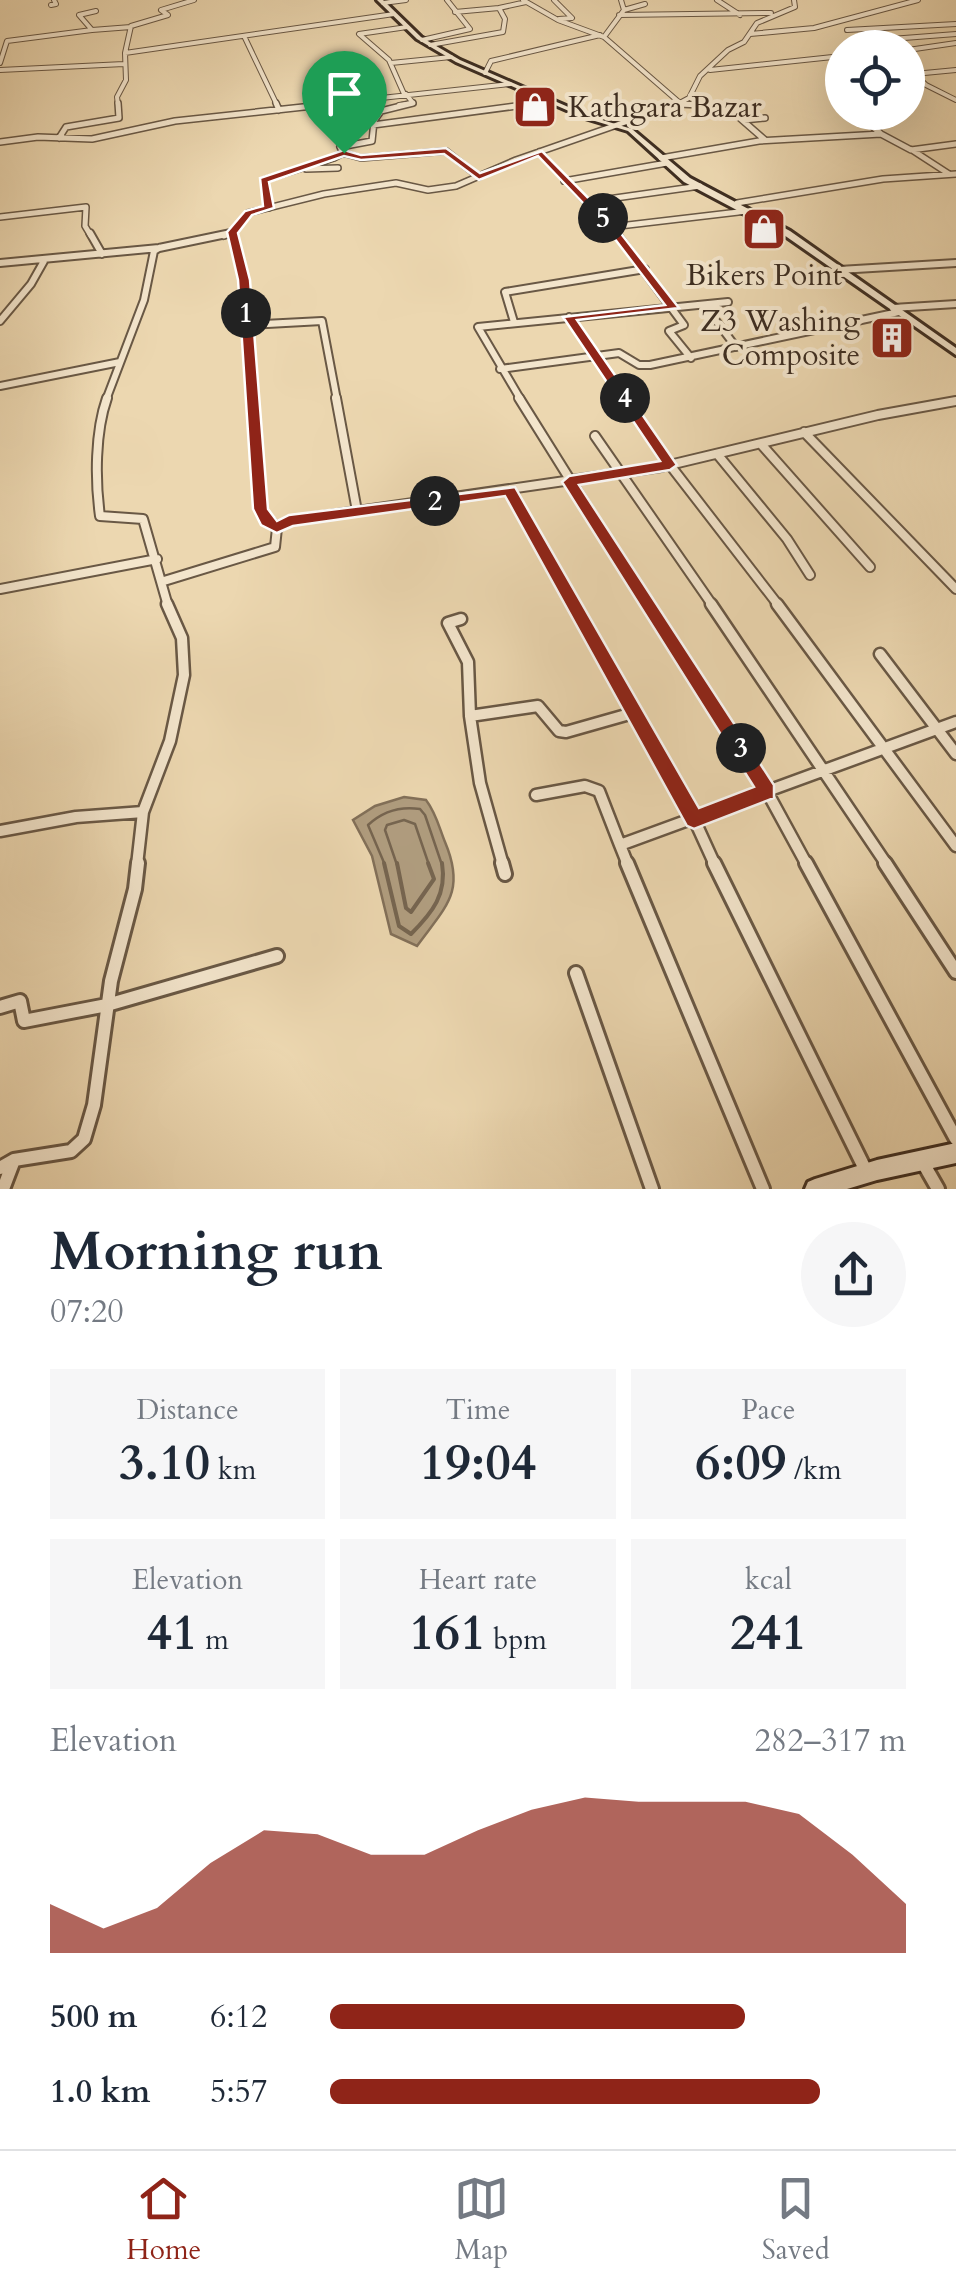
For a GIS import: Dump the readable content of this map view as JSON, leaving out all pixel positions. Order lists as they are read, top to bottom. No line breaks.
{"places":{"shop":["Kathgara Bazar","Bikers Point"],"building":["Z3 Washing Composite"]},"page":{"pins":["5","1","4","2","3"],"heading":["Morning run","07:20"],"stats":[["Distance","3.10 km"],["Time","19:04"],["Pace","6:09 /km"],["Elevation","41 m"],["Heart rate","161 bpm"],["kcal","241"]],"chart":["Elevation","282–317 m"],"list":[{"name":"500 m","note":"6:12"},{"name":"1.0 km","note":"5:57"}],"tabs":["Home","Map","Saved"]}}
